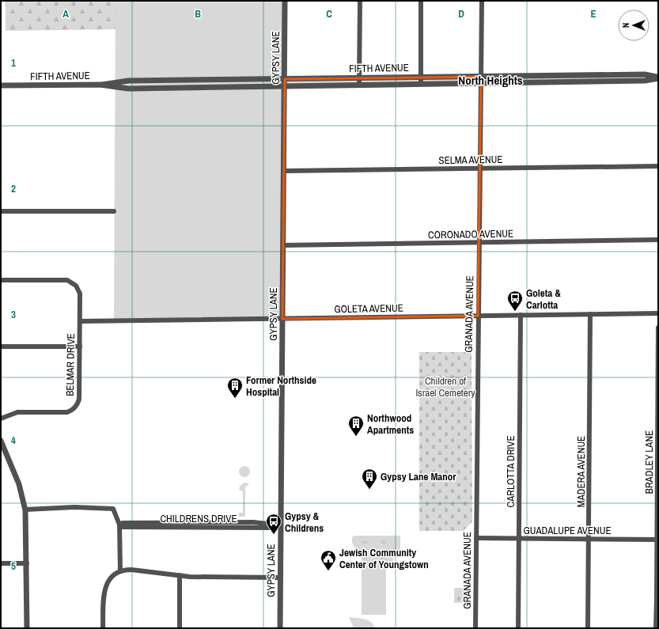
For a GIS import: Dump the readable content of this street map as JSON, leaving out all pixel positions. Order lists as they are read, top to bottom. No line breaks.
{"streets":{"street":["GYPSY LANE","FIFTH AVENUE","SELMA AVENUE","CORONADO AVENUE","GOLETA AVENUE","GRANADA AVENUE","BELMAR DRIVE","BRADLEY LANE","CARLOTTA DRIVE","MADERA AVENUE","CHILDRENS DRIVE","GUADALUPE AVENUE"]},"crossings":[["GYPSY LANE","FIFTH AVENUE"],["GYPSY LANE","SELMA AVENUE"],["GYPSY LANE","CORONADO AVENUE"],["GYPSY LANE","GOLETA AVENUE"],["GYPSY LANE","CHILDRENS DRIVE"],["FIFTH AVENUE","GRANADA AVENUE"],["SELMA AVENUE","GRANADA AVENUE"],["CORONADO AVENUE","GRANADA AVENUE"],["GOLETA AVENUE","GRANADA AVENUE"],["GOLETA AVENUE","BELMAR DRIVE"],["GOLETA AVENUE","CARLOTTA DRIVE"],["GOLETA AVENUE","MADERA AVENUE"],["GRANADA AVENUE","GUADALUPE AVENUE"],["BRADLEY LANE","GUADALUPE AVENUE"],["CARLOTTA DRIVE","GUADALUPE AVENUE"],["MADERA AVENUE","GUADALUPE AVENUE"]],"districts":["North Heights"],"parks":["Children of Israel Cemetery"],"places":{"bus stop":["Goleta & Carlotta","Gypsy & Childrens"],"building":["Former Northside Hospital","Northwood Apartments","Gypsy Lane Manor"],"public building":["Jewish Community Center of Youngstown"]},"north":"left","grid":{"columns":["A","B","C","D","E"],"rows":["1","2","3","4","5"]}}
